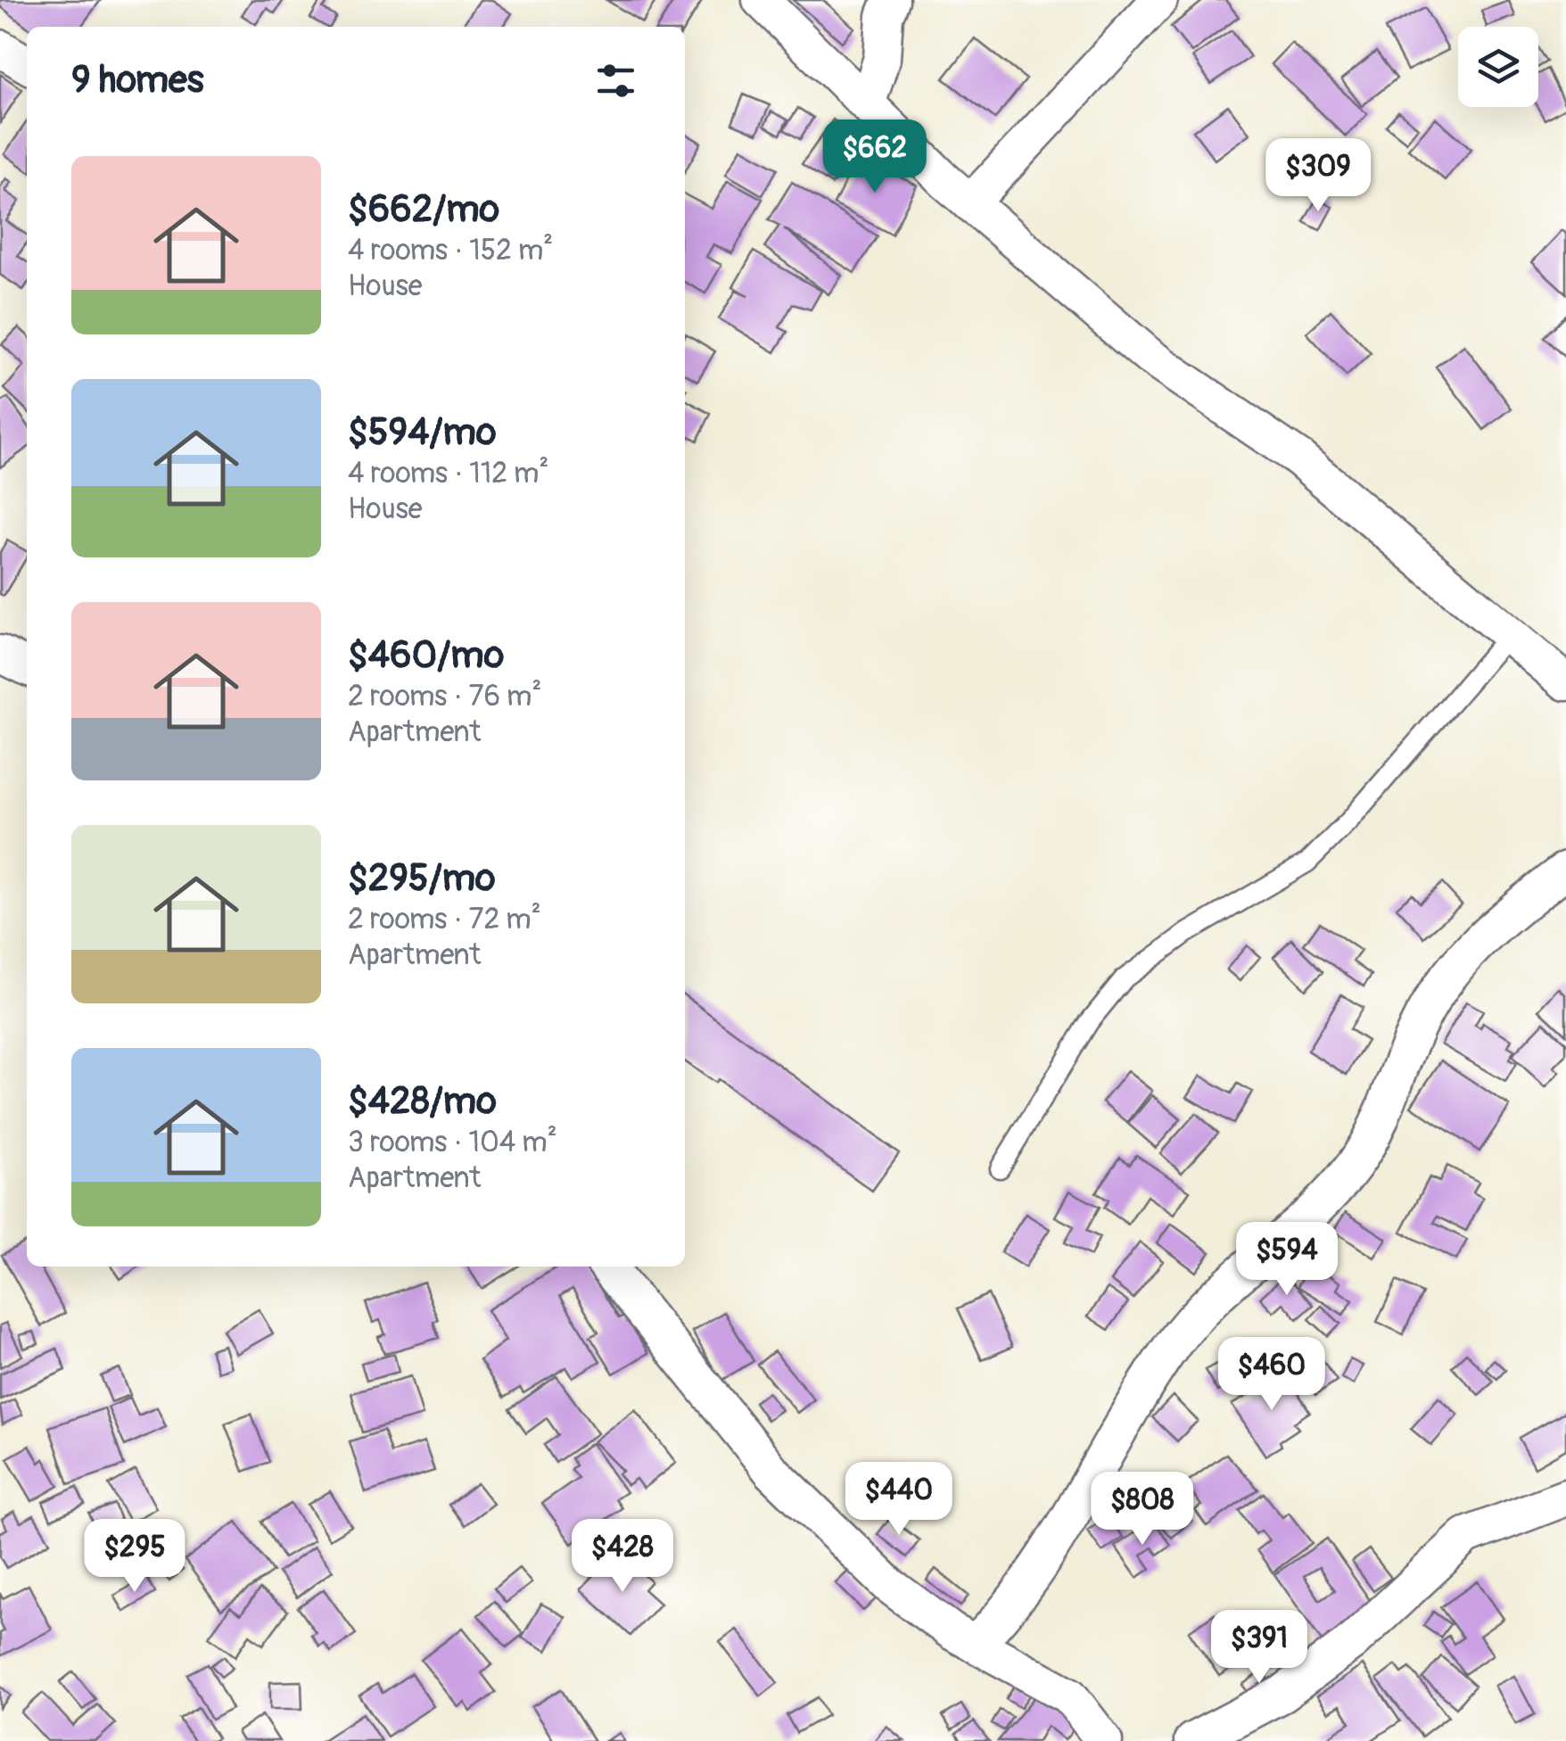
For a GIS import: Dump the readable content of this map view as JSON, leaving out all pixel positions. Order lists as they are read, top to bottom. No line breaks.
{"page":{"heading":"9 homes","price":["$662","$309","$594","$460","$440","$808","$295","$428","$391"],"list":[{"name":"$662/mo","note":"4 rooms · 152 m² · House"},{"name":"$594/mo","note":"4 rooms · 112 m² · House"},{"name":"$460/mo","note":"2 rooms · 76 m² · Apartment"},{"name":"$295/mo","note":"2 rooms · 72 m² · Apartment"},{"name":"$428/mo","note":"3 rooms · 104 m² · Apartment"}]}}
